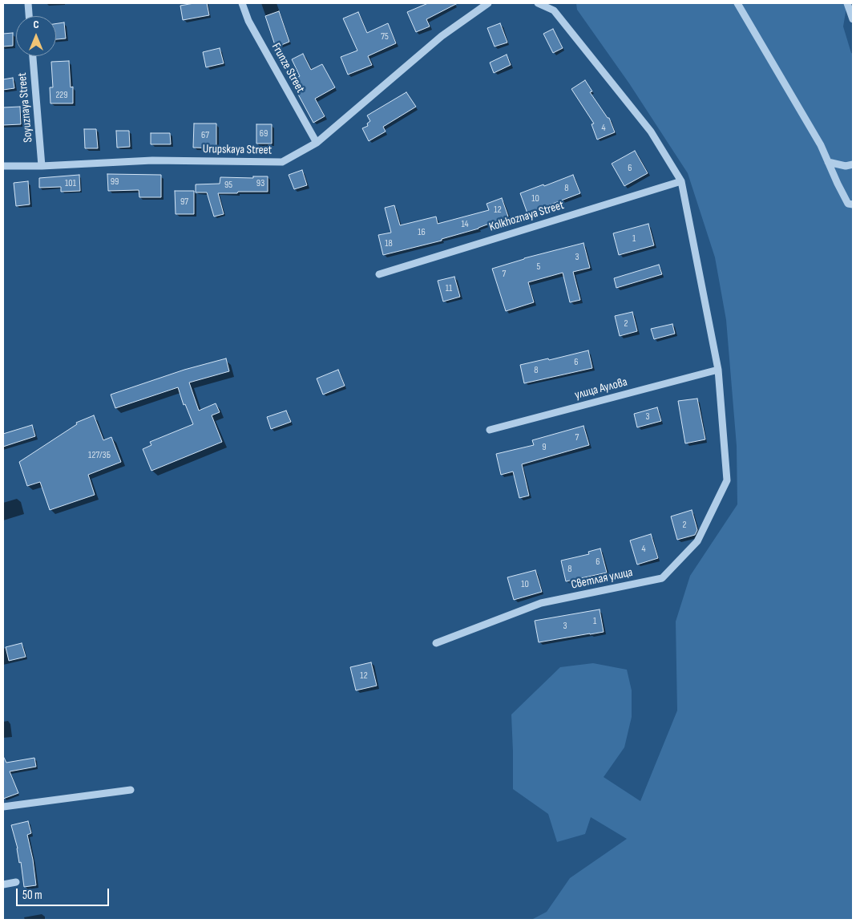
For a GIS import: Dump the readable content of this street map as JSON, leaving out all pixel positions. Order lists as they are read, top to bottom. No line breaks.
{"streets":{"street":["Frunze Street","Soyuznaya Street","Urupskaya Street","Kolkhoznaya Street","улица Аулова","Светлая улица"]},"crossings":[["Frunze Street","Urupskaya Street"],["Soyuznaya Street","Urupskaya Street"],["улица Аулова","Светлая улица"]],"house_numbers":["75","229","4","69","67","6","99","101","93","95","8","10","97","12","14","16","1","18","3","5","7","11","2","6","8","3","7","9","127/3Б","2","4","6","8","10","1","3","12"],"scale_bar":"50 m","north":"top"}
